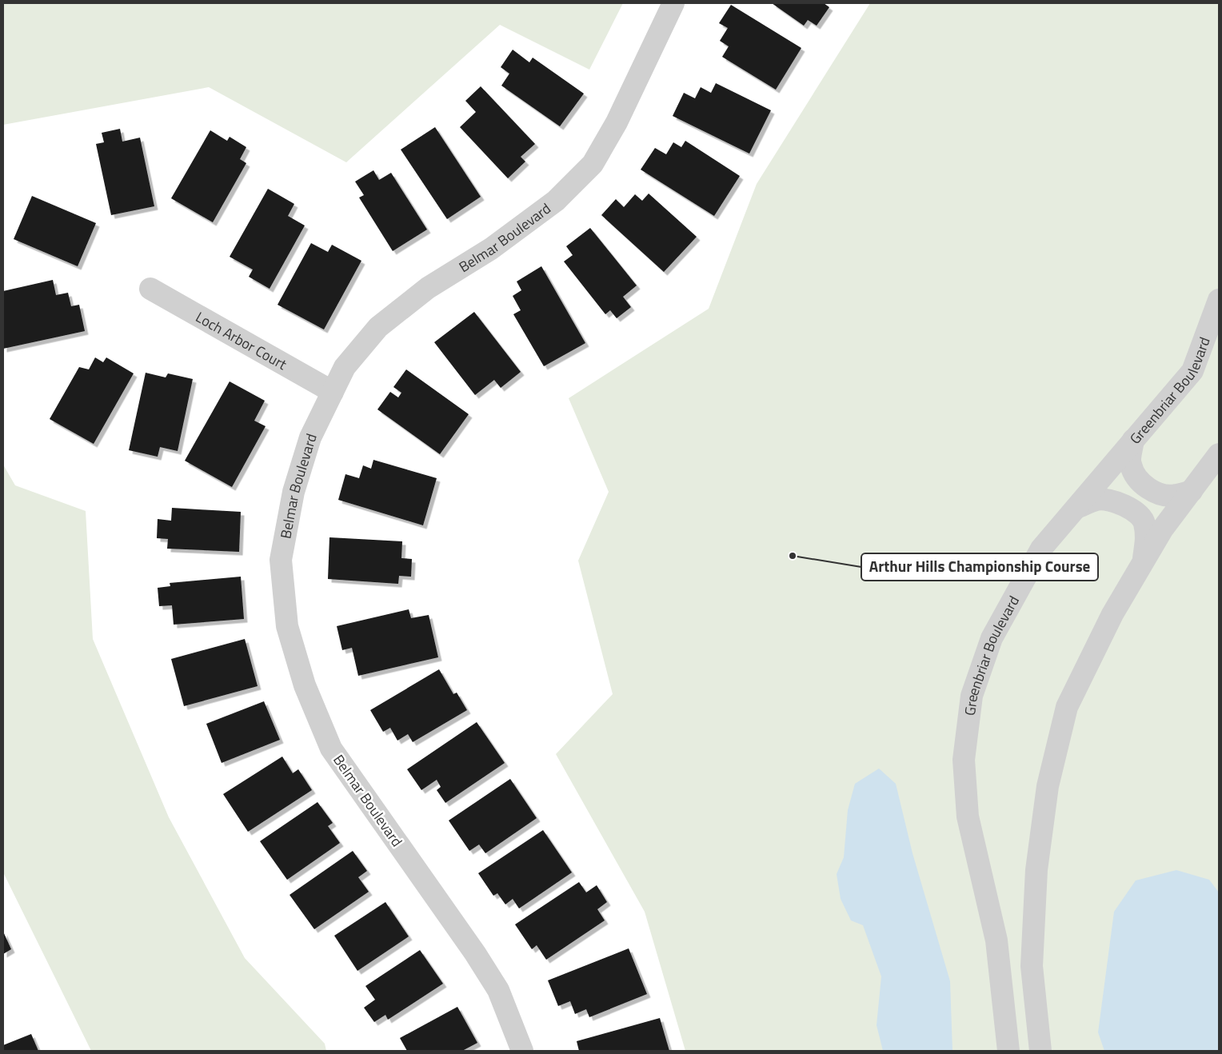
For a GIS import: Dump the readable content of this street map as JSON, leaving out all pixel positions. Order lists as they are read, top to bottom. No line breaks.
{"streets":{"street":["Belmar Boulevard","Loch Arbor Court","Greenbriar Boulevard"]},"crossings":[["Belmar Boulevard","Loch Arbor Court"]],"places":["Arthur Hills Championship Course"]}
